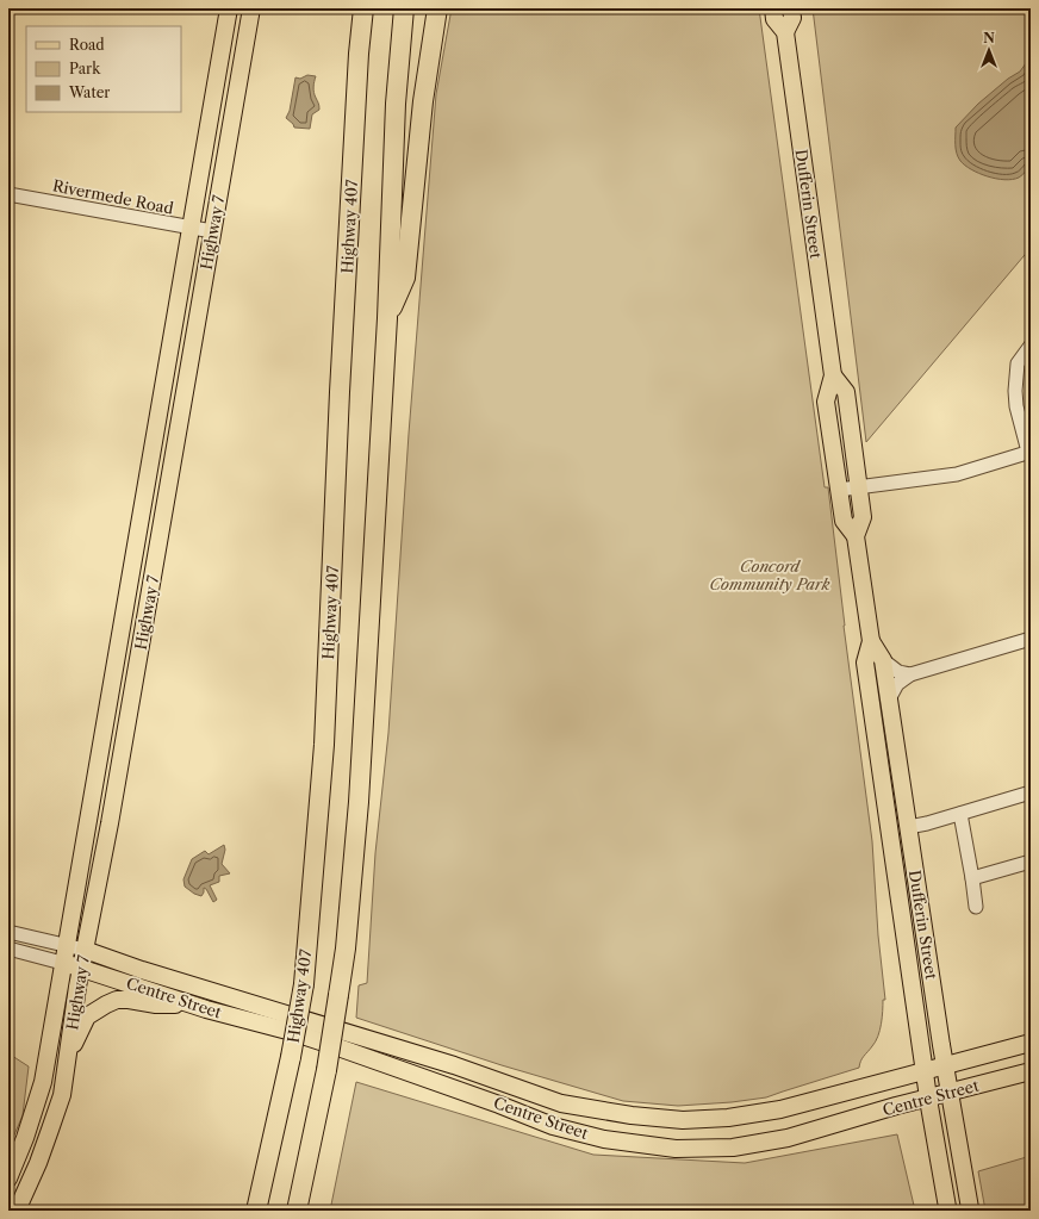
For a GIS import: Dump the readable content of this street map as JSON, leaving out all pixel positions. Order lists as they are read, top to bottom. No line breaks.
{"streets":{"highway":["Highway 407"],"main road":["Dufferin Street","Highway 7","Centre Street"],"street":["Rivermede Road"]},"crossings":[["Rivermede Road","Highway 7"],["Dufferin Street","Centre Street"],["Highway 7","Centre Street"]],"parks":["Concord Community Park"],"legend":["Road","Park","Water"],"north":"top"}
